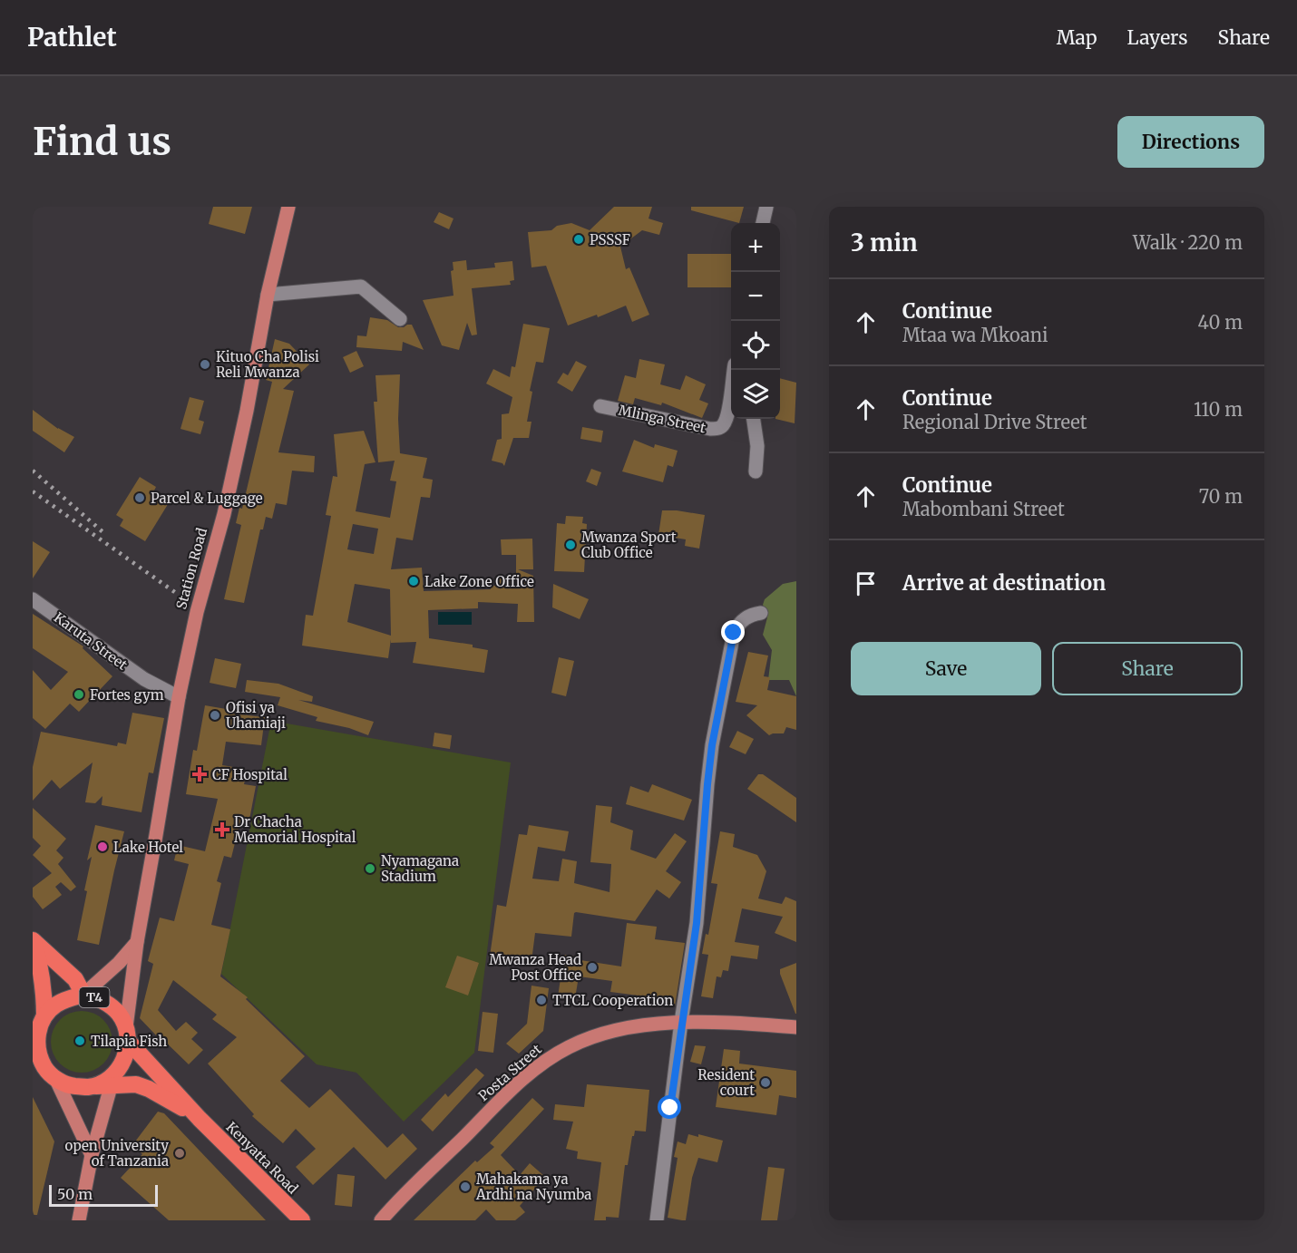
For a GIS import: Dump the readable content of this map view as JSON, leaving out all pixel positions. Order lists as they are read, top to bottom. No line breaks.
{"streets":{"highway":["T4","Kenyatta Road"],"main road":["Station Road","Posta Street"],"street":["Mlinga Street","Karuta Street"]},"crossings":[["Station Road","Karuta Street"],["Station Road","T4"],["Station Road","Kenyatta Road"],["T4","Kenyatta Road"]],"places":{"other":["PSSSF","Kituo Cha Polisi Reli Mwanza","Parcel & Luggage","Mwanza Sport Club Office","Lake Zone Office","Fortes gym","Ofisi ya Uhamiaji","Lake Hotel","Nyamagana Stadium","Mwanza Head Post Office","TTCL Cooperation","Tilapia Fish","Resident court","open University of Tanzania","Mahakama ya Ardhi na Nyumba"],"health":["CF Hospital","Dr Chacha Memorial Hospital"]},"scale_bar":"50 m","page":{"header":"Pathlet","nav":["Map","Layers","Share"],"buttons":["Directions",["Save","Share"]],"title":"Find us","heading":["3 min","Walk · 220 m"],"map_buttons":["+","−"],"list":[["Continue","Mtaa wa Mkoani","40 m"],["Continue","Regional Drive Street","110 m"],["Continue","Mabombani Street","70 m"],"Arrive at destination"],"scale":"50 m"}}
